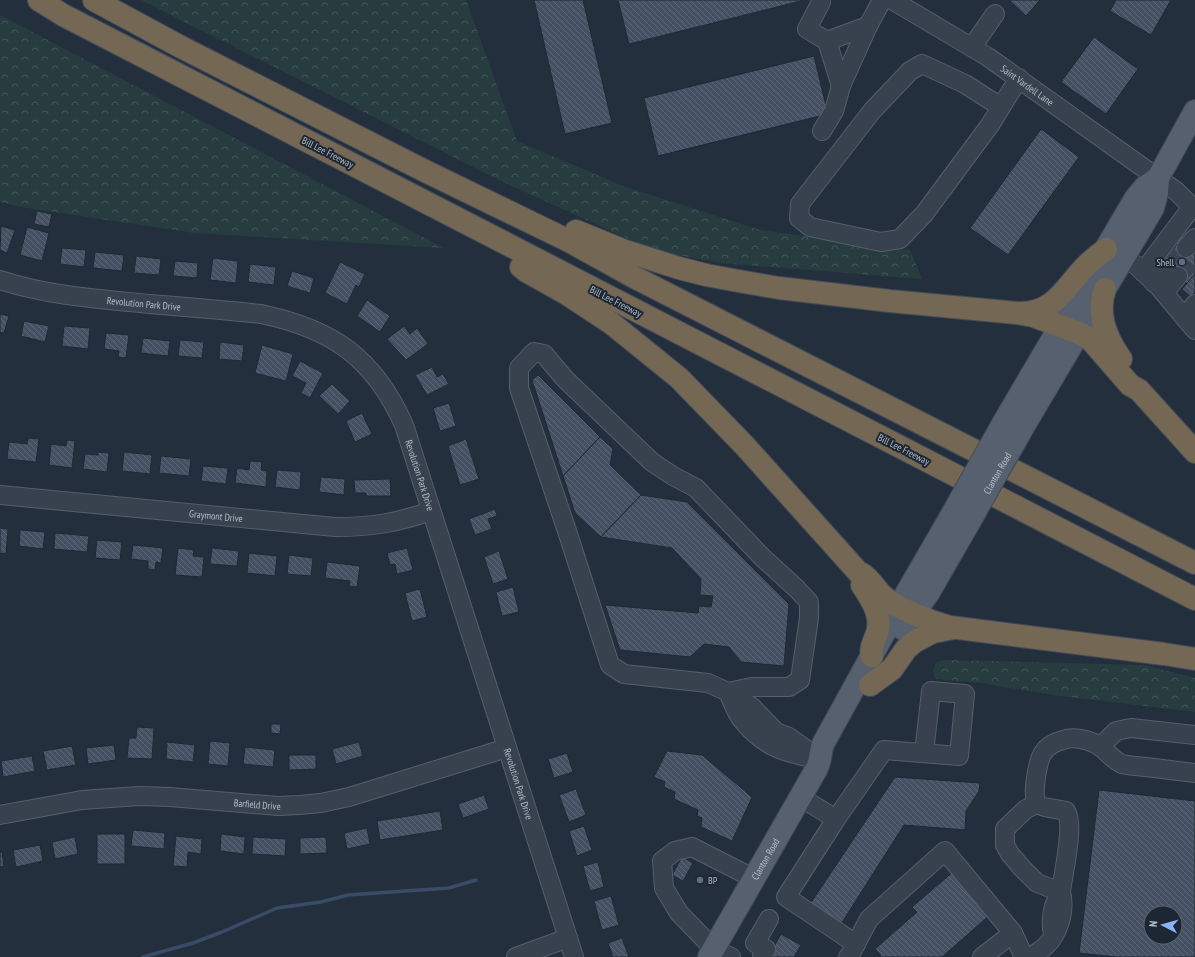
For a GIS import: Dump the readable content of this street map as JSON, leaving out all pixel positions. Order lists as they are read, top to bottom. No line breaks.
{"streets":{"highway":["Bill Lee Freeway"],"main road":["Clanton Road"],"street":["Saint Vardell Lane","Revolution Park Drive","Graymont Drive","Barfield Drive"]},"crossings":[["Saint Vardell Lane","Clanton Road"],["Revolution Park Drive","Graymont Drive"],["Revolution Park Drive","Barfield Drive"]],"places":["Shell","BP"],"north":"left"}
